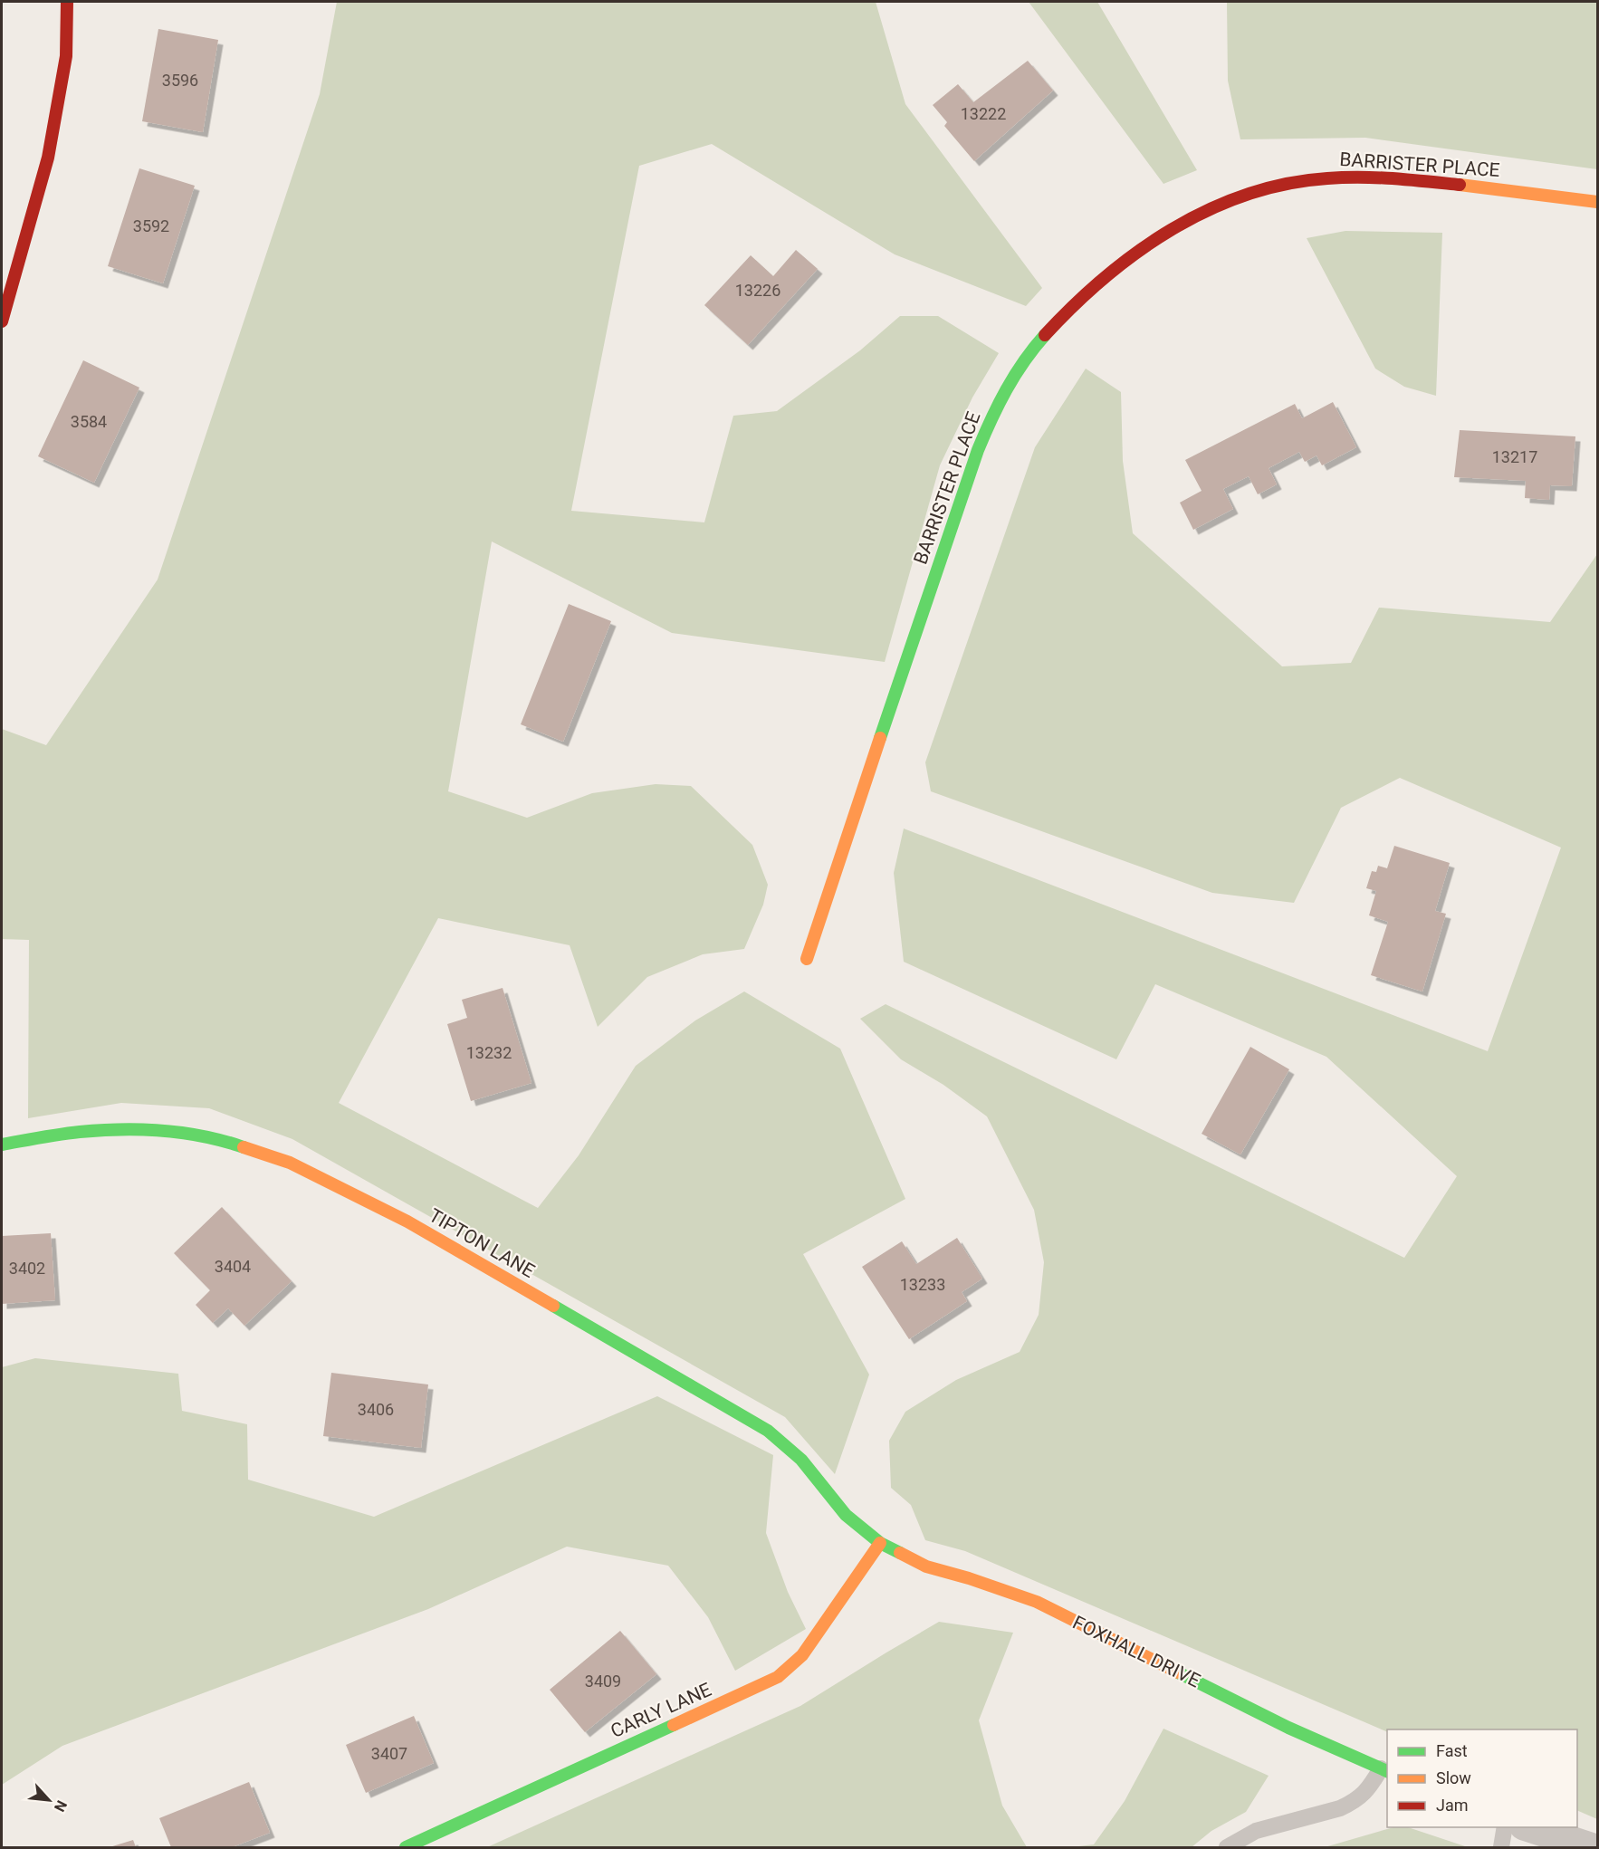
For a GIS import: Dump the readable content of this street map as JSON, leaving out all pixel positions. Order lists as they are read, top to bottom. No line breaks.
{"streets":{"street":["BARRISTER PLACE","TIPTON LANE","FOXHALL DRIVE","CARLY LANE"]},"crossings":[["TIPTON LANE","FOXHALL DRIVE"],["TIPTON LANE","CARLY LANE"],["FOXHALL DRIVE","CARLY LANE"]],"house_numbers":["3596","13222","3592","13226","3584","13217","13232","3404","3402","13233","3406","3409","3407"],"legend":["Fast","Slow","Jam"],"north":"bottom right"}
